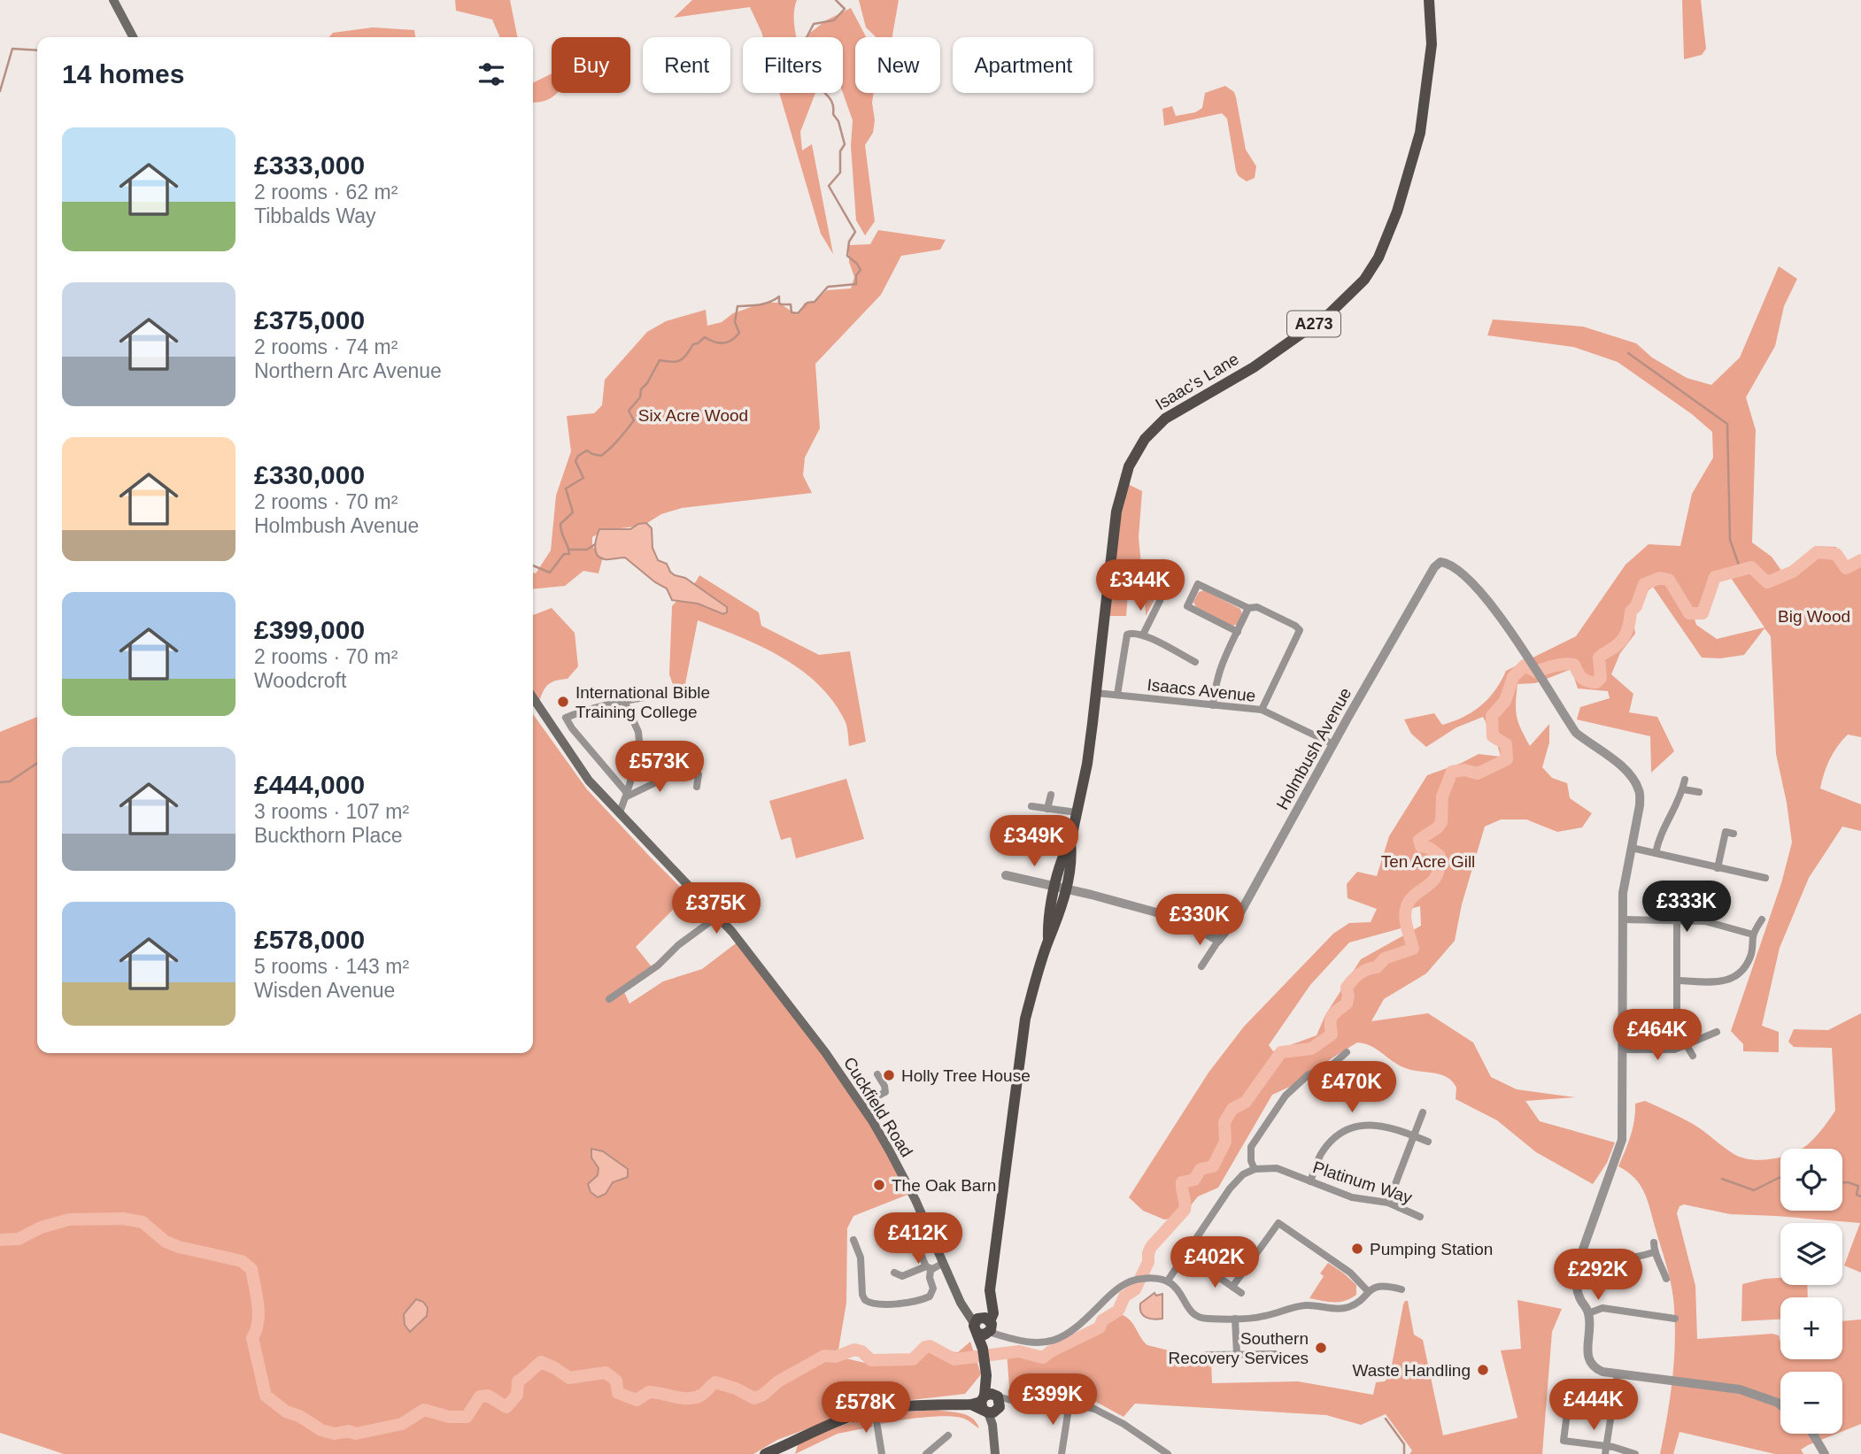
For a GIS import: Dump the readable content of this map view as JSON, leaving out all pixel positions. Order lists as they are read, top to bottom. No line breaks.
{"streets":{"main road":["A273","Isaac's Lane","Cuckfield Road"],"street":["Isaacs Avenue","Holmbush Avenue","Platinum Way"]},"crossings":[["A273","Isaac's Lane"],["A273","Cuckfield Road"],["Isaac's Lane","Isaacs Avenue"],["Isaac's Lane","Cuckfield Road"],["Isaacs Avenue","Holmbush Avenue"]],"parks":["Six Acre Wood","Big Wood","Ten Acre Gill"],"places":["International Bible Training College","Holly Tree House","The Oak Barn","Pumping Station","Southern Recovery Services","Waste Handling"],"page":{"chip":["Buy","Rent","Filters","New","Apartment"],"heading":"14 homes","list":[{"name":"£333,000","note":"2 rooms · 62 m² · Tibbalds Way"},{"name":"£375,000","note":"2 rooms · 74 m² · Northern Arc Avenue"},{"name":"£330,000","note":"2 rooms · 70 m² · Holmbush Avenue"},{"name":"£399,000","note":"2 rooms · 70 m² · Woodcroft"},{"name":"£444,000","note":"3 rooms · 107 m² · Buckthorn Place"},{"name":"£578,000","note":"5 rooms · 143 m² · Wisden Avenue"}],"price":["£344K","£573K","£349K","£333K","£375K","£330K","£464K","£470K","£412K","£402K","£292K","£399K","£444K","£578K"],"map_buttons":["+","−"]}}
